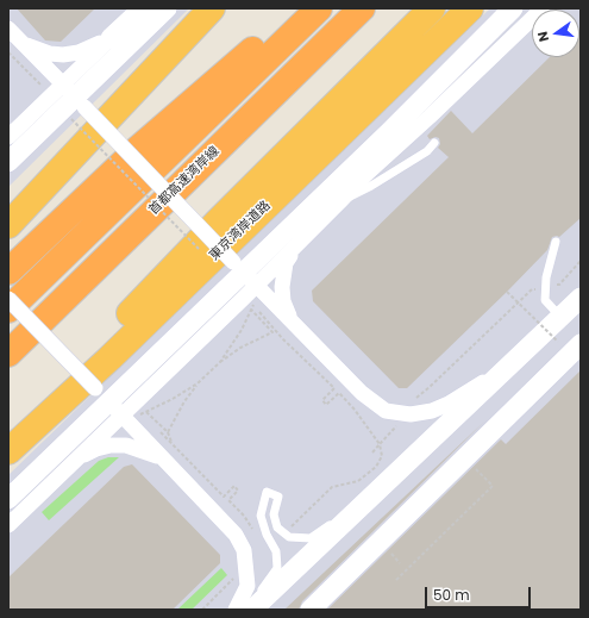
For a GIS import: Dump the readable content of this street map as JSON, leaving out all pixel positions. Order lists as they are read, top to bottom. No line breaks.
{"streets":{"highway":["首都高速湾岸線","東京湾岸道路"]},"scale_bar":"50 m","north":"left"}
